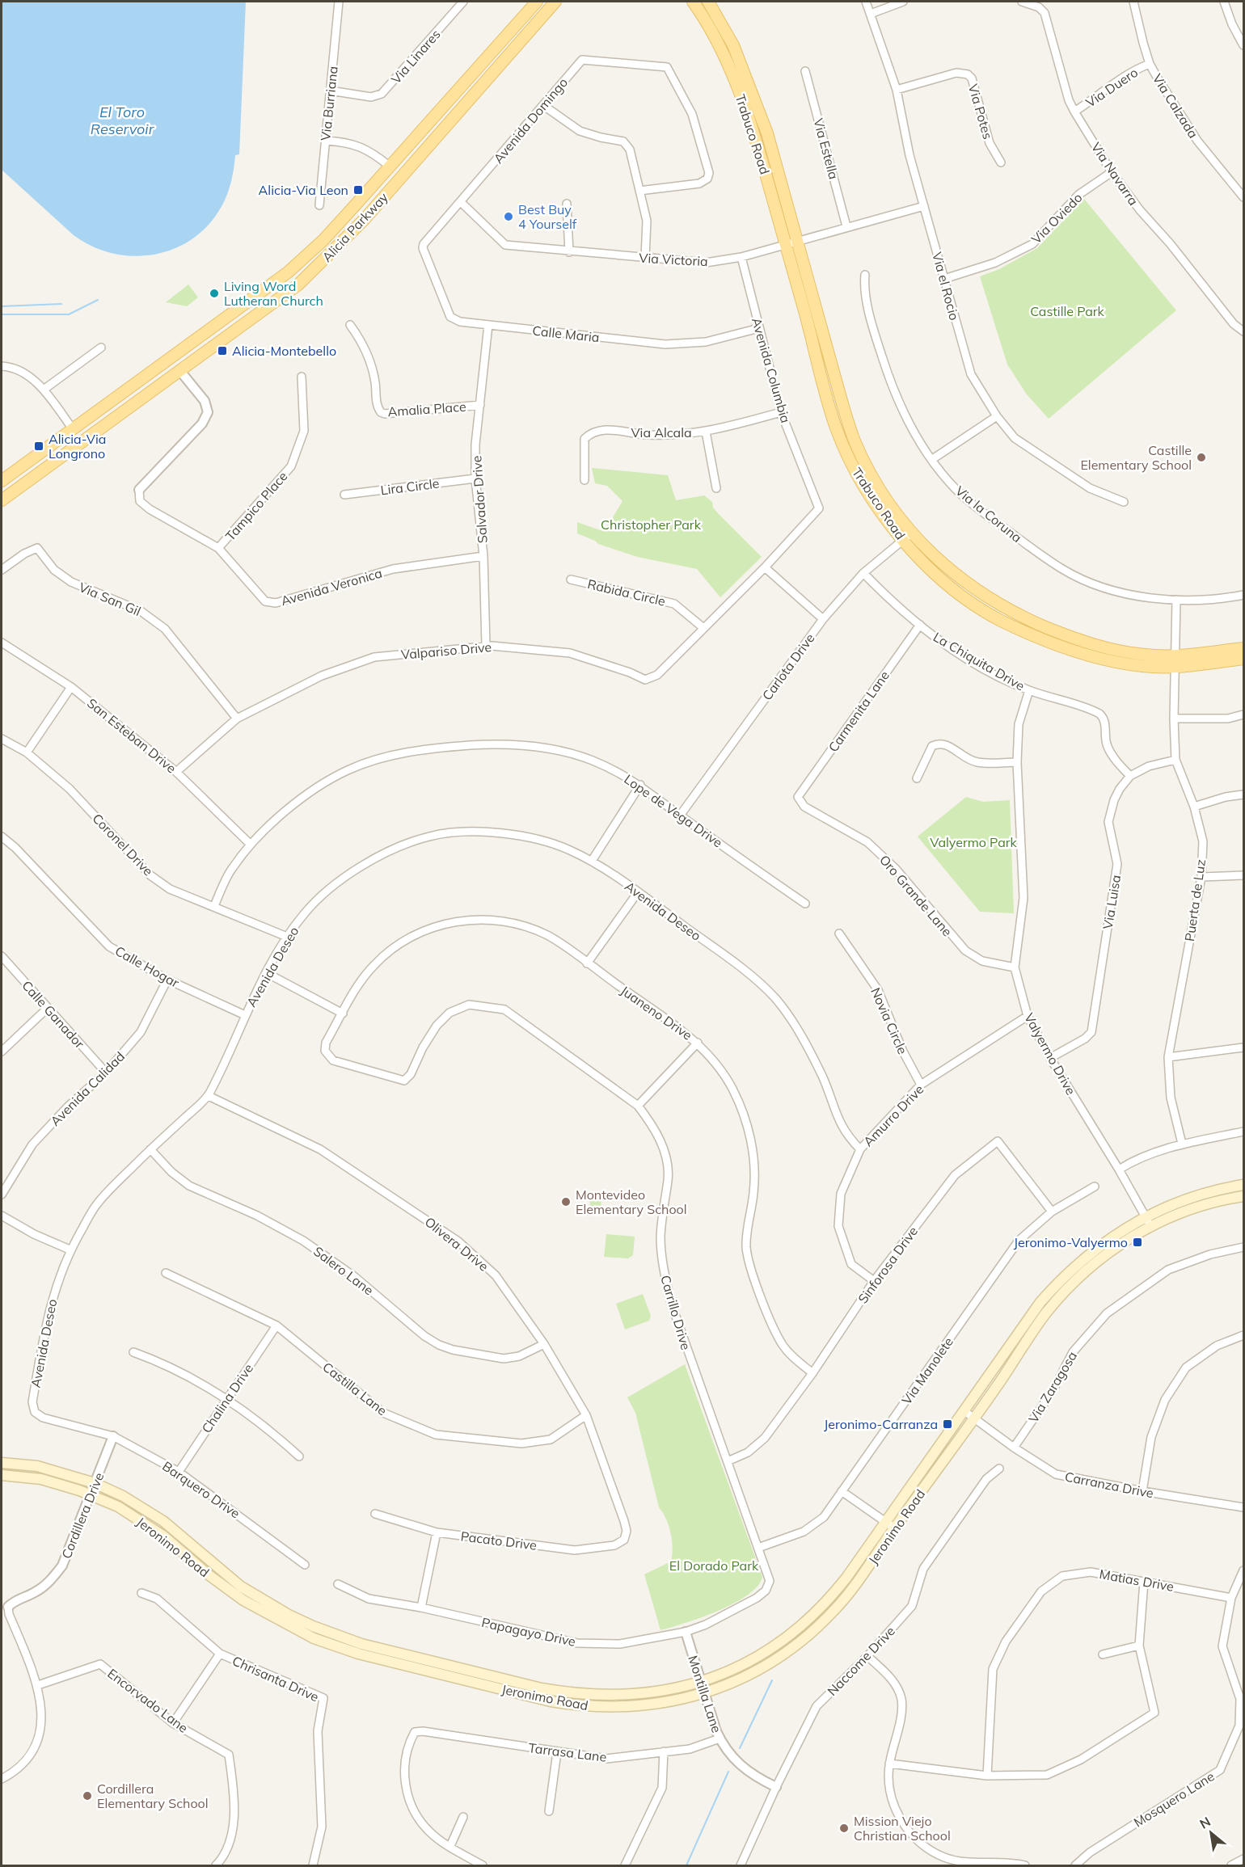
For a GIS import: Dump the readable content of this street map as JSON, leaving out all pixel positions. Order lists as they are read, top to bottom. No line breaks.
{"streets":{"main road":["Trabuco Road","Alicia Parkway","Jeronimo Road"],"street":["Via Linares","Via Duero","Via Burriana","Via Calzada","Via Potes","Avenida Domingo","Via Estella","Via Navarra","Via Oviedo","Via Victoria","Via el Rocio","Calle Maria","Avenida Columbia","Amalia Place","Via Alcala","Lira Circle","Salvador Drive","Tampico Place","Via la Coruna","Avenida Veronica","Rabida Circle","Via San Gil","Valpariso Drive","La Chiquita Drive","Carlota Drive","Carmenita Lane","San Esteban Drive","Lope de Vega Drive","Coronel Drive","Oro Grande Lane","Puerta de Luz","Via Luisa","Avenida Deseo","Calle Hogar","Juaneno Drive","Calle Ganador","Novia Circle","Valyermo Drive","Avenida Calidad","Amurro Drive","Olivera Drive","Sinforosa Drive","Salero Lane","Carrillo Drive","Via Manolete","Via Zaragosa","Castilla Lane","Chalina Drive","Carranza Drive","Barquero Drive","Cordillera Drive","Pacato Drive","Matias Drive","Papagayo Drive","Naccome Drive","Chrisanta Drive","Montilla Lane","Encorvado Lane","Tarrasa Lane","Mosquero Lane"]},"crossings":[["Via Linares","Via Burriana"],["Via Duero","Via Calzada"],["Via Duero","Via Navarra"],["Via Potes","Via el Rocio"],["Avenida Domingo","Via Victoria"],["Avenida Domingo","Calle Maria"],["Trabuco Road","Via Victoria"],["Trabuco Road","Carlota Drive"],["Trabuco Road","Puerta de Luz"],["Via Estella","Via Victoria"],["Via Navarra","Via Oviedo"],["Via Oviedo","Via el Rocio"],["Via Victoria","Via el Rocio"],["Via Victoria","Avenida Columbia"],["Calle Maria","Avenida Columbia"],["Calle Maria","Salvador Drive"],["Avenida Columbia","Via Alcala"],["Avenida Columbia","Valpariso Drive"],["Amalia Place","Salvador Drive"],["Lira Circle","Salvador Drive"],["Salvador Drive","Avenida Veronica"],["Salvador Drive","Valpariso Drive"],["Tampico Place","Avenida Veronica"],["Via la Coruna","Puerta de Luz"],["Rabida Circle","Valpariso Drive"],["Via San Gil","Valpariso Drive"],["Valpariso Drive","San Esteban Drive"],["La Chiquita Drive","Carlota Drive"],["La Chiquita Drive","Carmenita Lane"],["La Chiquita Drive","Via Luisa"],["La Chiquita Drive","Valyermo Drive"],["Carlota Drive","Lope de Vega Drive"],["Carmenita Lane","Oro Grande Lane"],["San Esteban Drive","Lope de Vega Drive"],["Lope de Vega Drive","Coronel Drive"],["Coronel Drive","Avenida Deseo"],["Oro Grande Lane","Valyermo Drive"],["Via Luisa","Valyermo Drive"],["Avenida Deseo","Calle Hogar"],["Avenida Deseo","Amurro Drive"],["Avenida Deseo","Olivera Drive"],["Avenida Deseo","Salero Lane"],["Avenida Deseo","Barquero Drive"],["Calle Hogar","Avenida Calidad"],["Juaneno Drive","Sinforosa Drive"],["Juaneno Drive","Carrillo Drive"],["Calle Ganador","Avenida Calidad"],["Novia Circle","Amurro Drive"],["Valyermo Drive","Amurro Drive"],["Valyermo Drive","Jeronimo Road"],["Amurro Drive","Sinforosa Drive"],["Olivera Drive","Salero Lane"],["Olivera Drive","Castilla Lane"],["Olivera Drive","Pacato Drive"],["Sinforosa Drive","Carrillo Drive"],["Sinforosa Drive","Via Manolete"],["Carrillo Drive","Via Manolete"],["Carrillo Drive","Papagayo Drive"],["Via Zaragosa","Carranza Drive"],["Castilla Lane","Chalina Drive"],["Chalina Drive","Barquero Drive"],["Carranza Drive","Jeronimo Road"],["Barquero Drive","Cordillera Drive"],["Cordillera Drive","Jeronimo Road"],["Cordillera Drive","Encorvado Lane"],["Jeronimo Road","Montilla Lane"],["Matias Drive","Mosquero Lane"],["Papagayo Drive","Montilla Lane"],["Naccome Drive","Montilla Lane"],["Montilla Lane","Tarrasa Lane"]],"water":["El Toro Reservoir"],"parks":["Castille Park","Christopher Park","Valyermo Park","El Dorado Park"],"places":{"transit":["Alicia-Via Leon","Alicia-Montebello","Alicia-Via Longrono","Jeronimo-Valyermo","Jeronimo-Carranza"],"other":["Best Buy 4 Yourself","Living Word Lutheran Church","Castille Elementary School","Montevideo Elementary School","Cordillera Elementary School","Mission Viejo Christian School"]},"north":"top left"}
